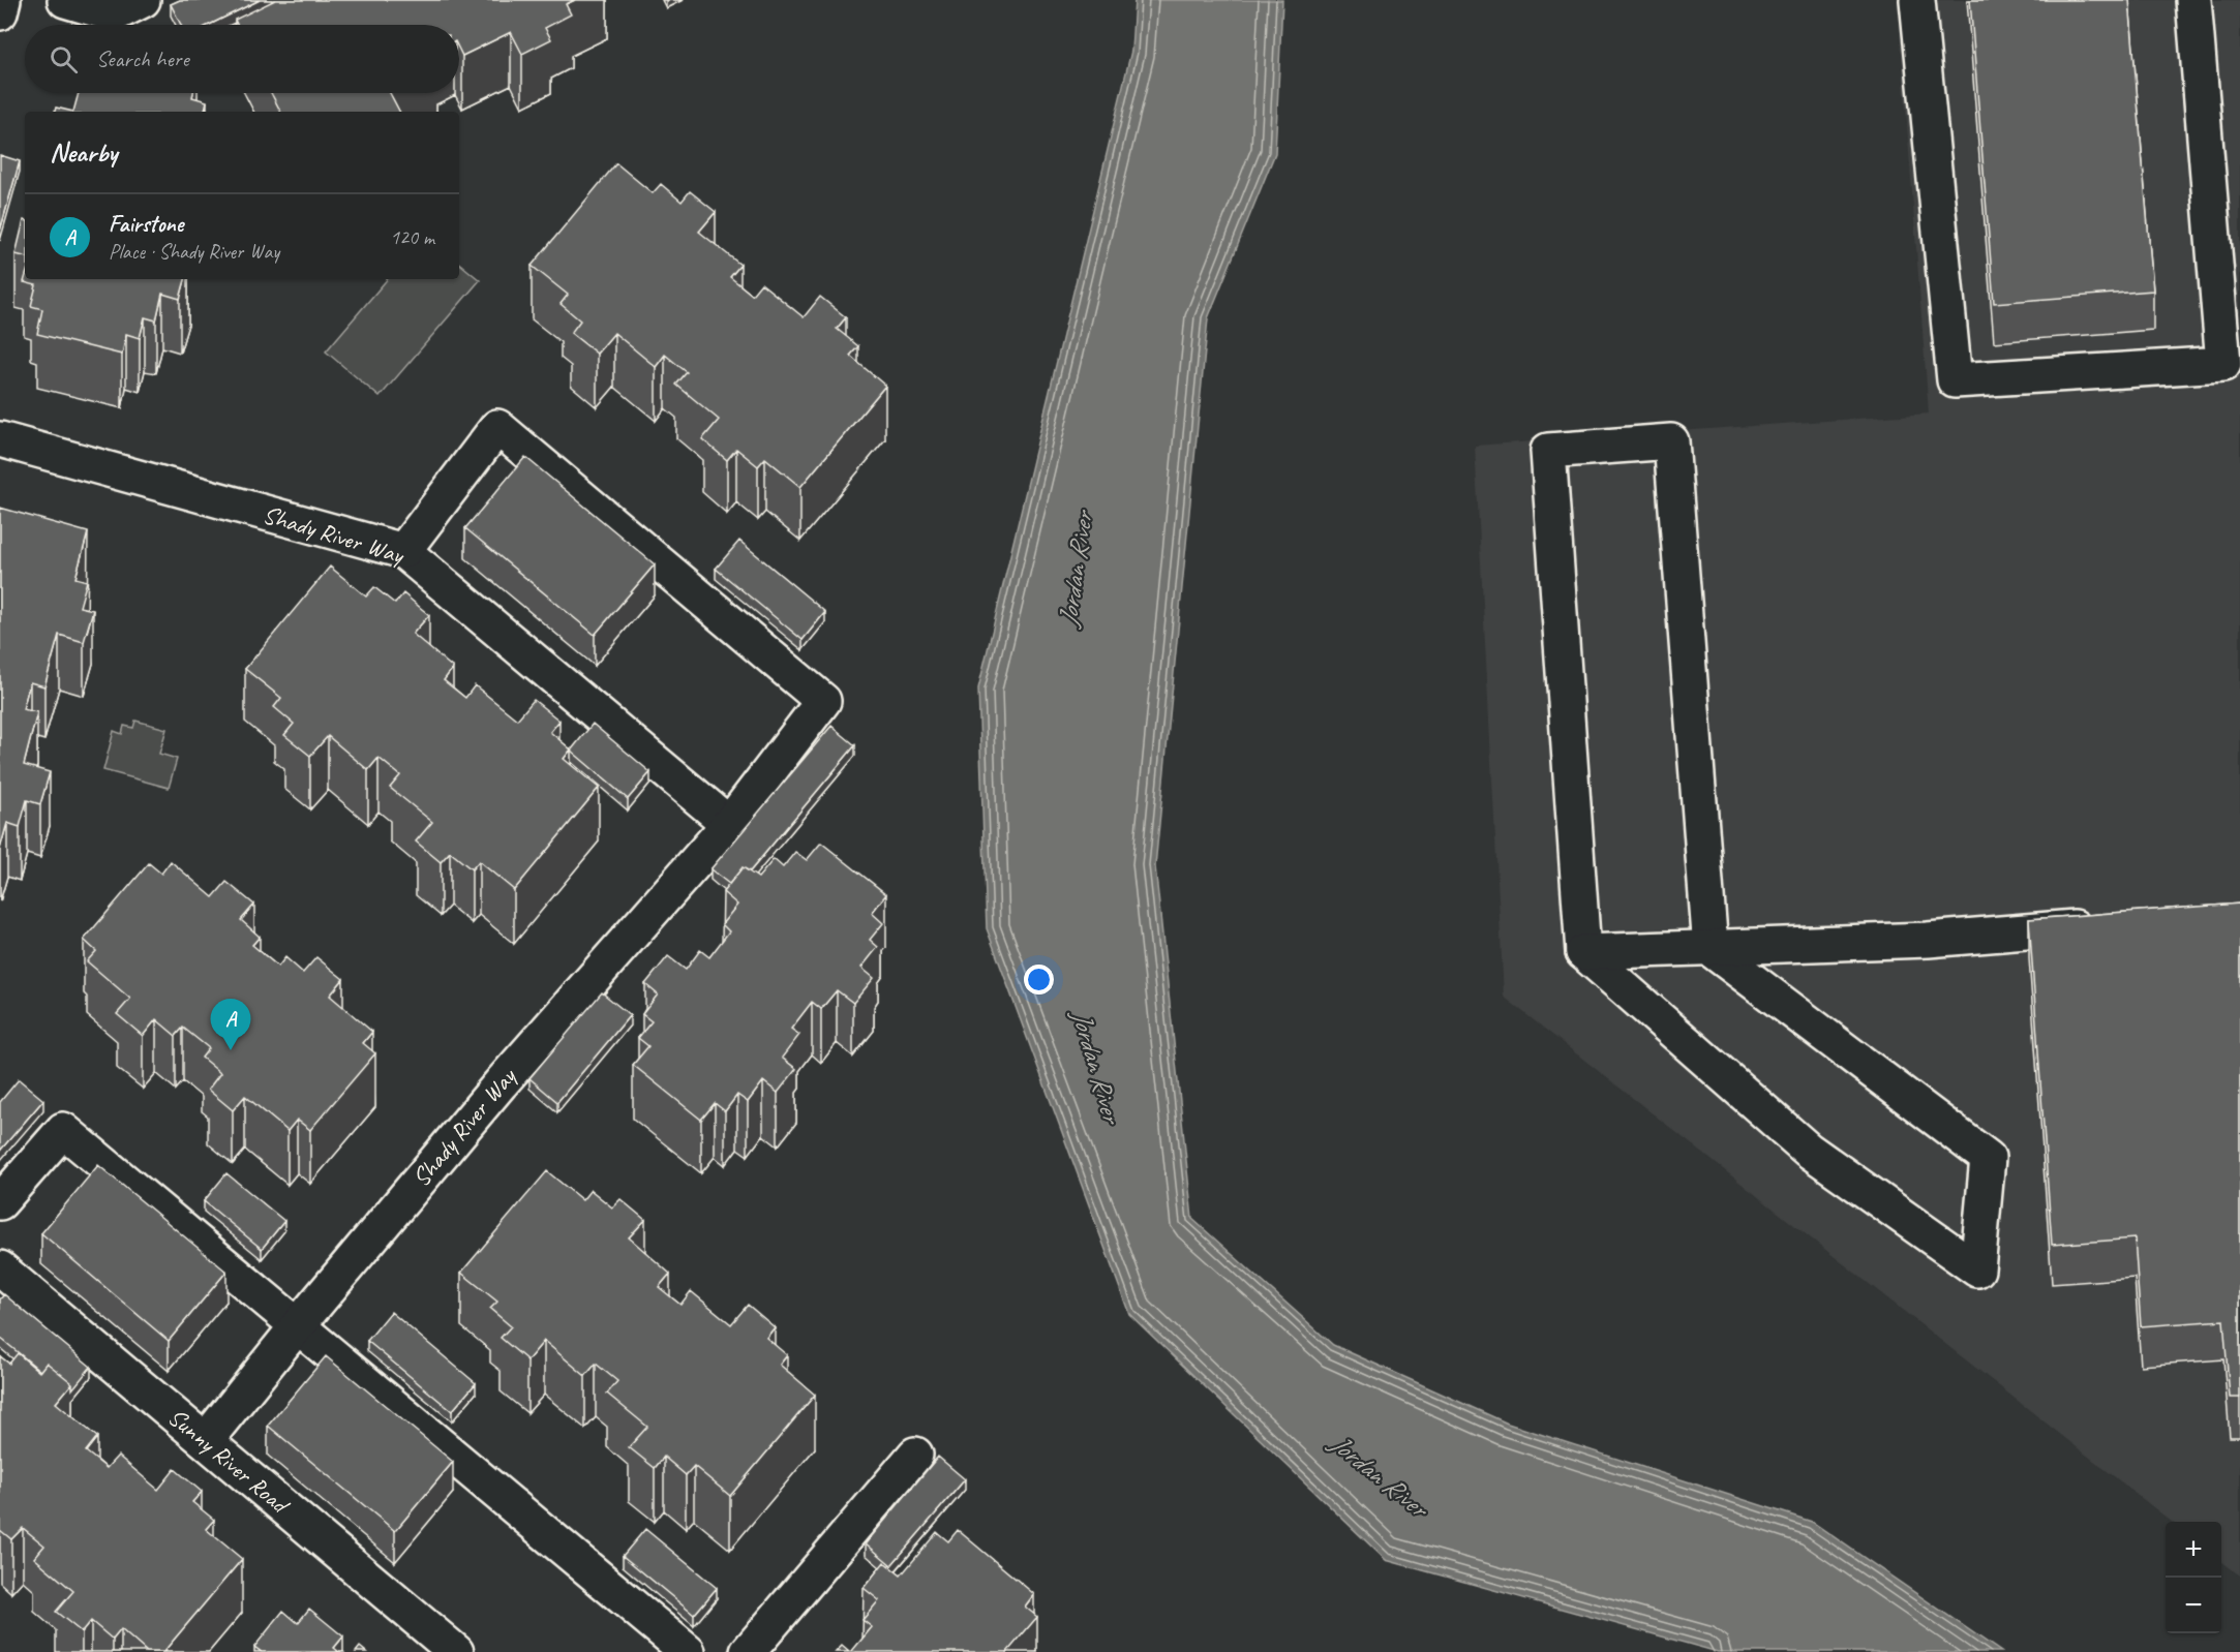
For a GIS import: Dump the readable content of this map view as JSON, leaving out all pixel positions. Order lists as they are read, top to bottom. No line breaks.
{"streets":{"street":["Shady River Way","Sunny River Road"]},"crossings":[["Shady River Way","Sunny River Road"]],"water":["Jordan River"],"page":{"search":"Search here","heading":"Nearby","list":[{"mark":"A","name":"Fairstone","note":"Place · Shady River Way","value":"120 m"}],"pins":"A","map_buttons":["+","−"]}}
